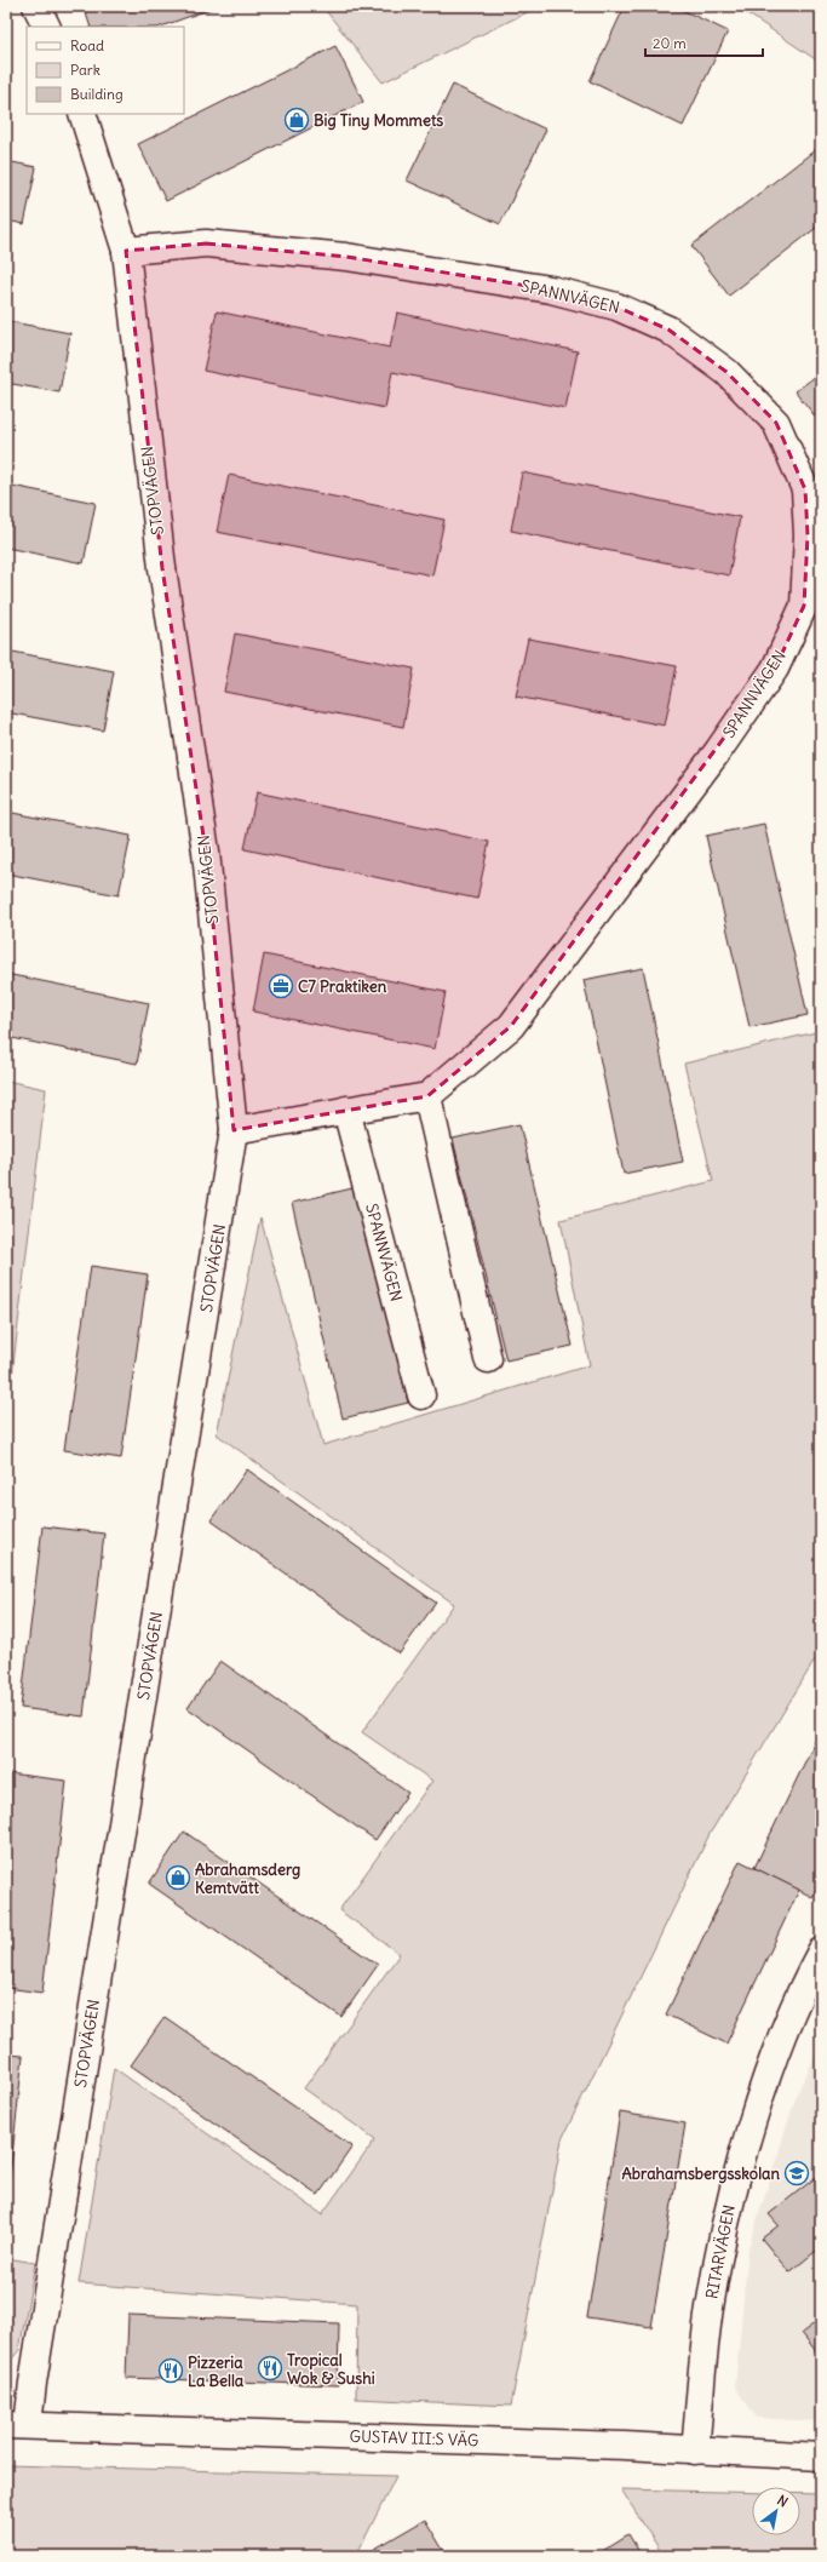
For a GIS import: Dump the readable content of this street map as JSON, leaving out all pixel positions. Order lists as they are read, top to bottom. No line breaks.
{"streets":{"street":["SPANNVÄGEN","STOPVÄGEN","RITARVÄGEN","GUSTAV III:S VÄG"]},"crossings":[["SPANNVÄGEN","STOPVÄGEN"],["STOPVÄGEN","GUSTAV III:S VÄG"],["RITARVÄGEN","GUSTAV III:S VÄG"]],"places":{"shop":["Big Tiny Mommets","Abrahamsderg Kemtvätt"],"office":["C7 Praktiken"],"school or university":["Abrahamsbergsskolan"],"restaurant":["Tropical Wok & Sushi","Pizzeria La Bella"]},"legend":["Road","Park","Building"],"scale_bar":"20 m","north":"top right"}
